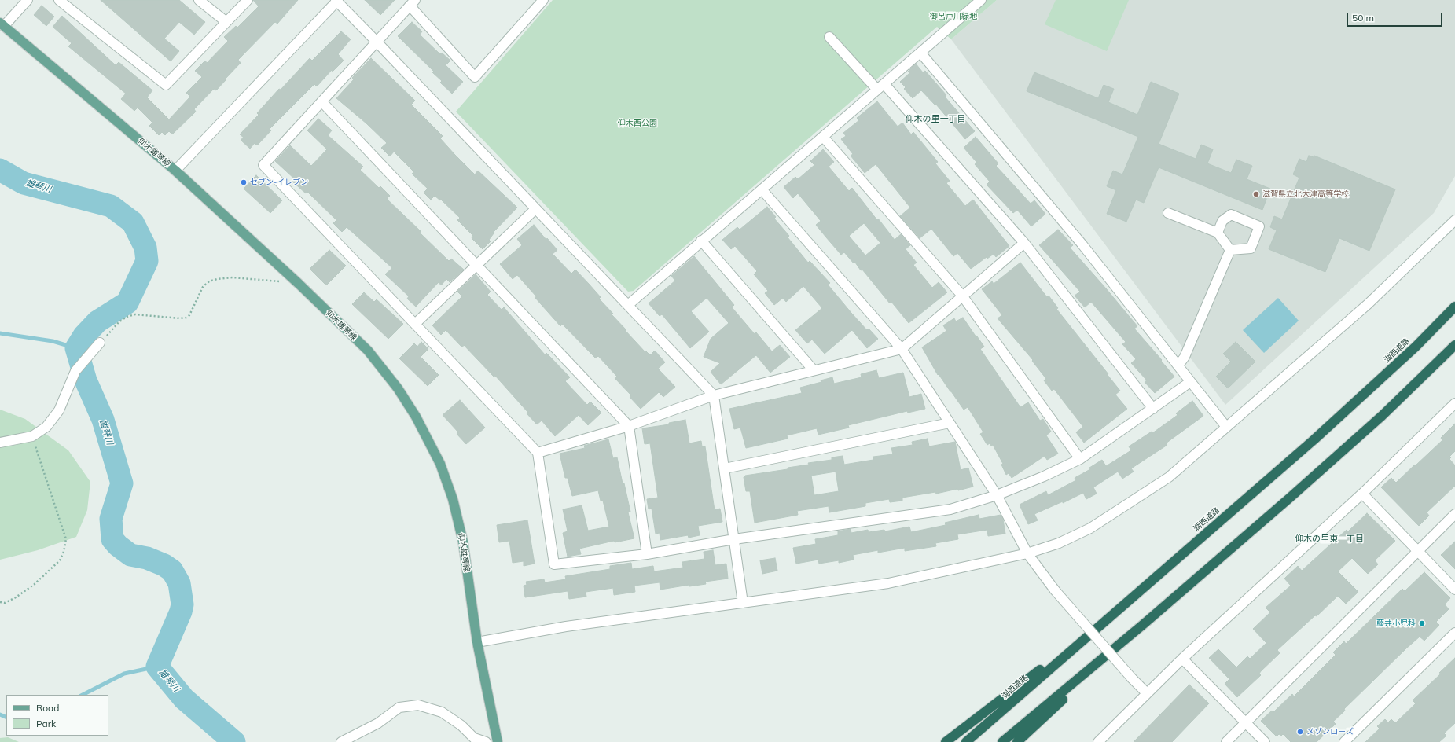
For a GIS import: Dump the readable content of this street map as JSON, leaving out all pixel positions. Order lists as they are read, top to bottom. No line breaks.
{"streets":{"highway":["湖西道路"],"main road":["仰木雄琴線"]},"districts":["仰木の里一丁目","仰木の里東一丁目"],"water":["雄琴川"],"parks":["御呂戸川緑地","仰木西公園"],"places":["セブン-イレブン","滋賀県立北大津高等学校","藤井小児科","メゾンローズ"],"legend":["Road","Park"],"scale_bar":"50 m"}
